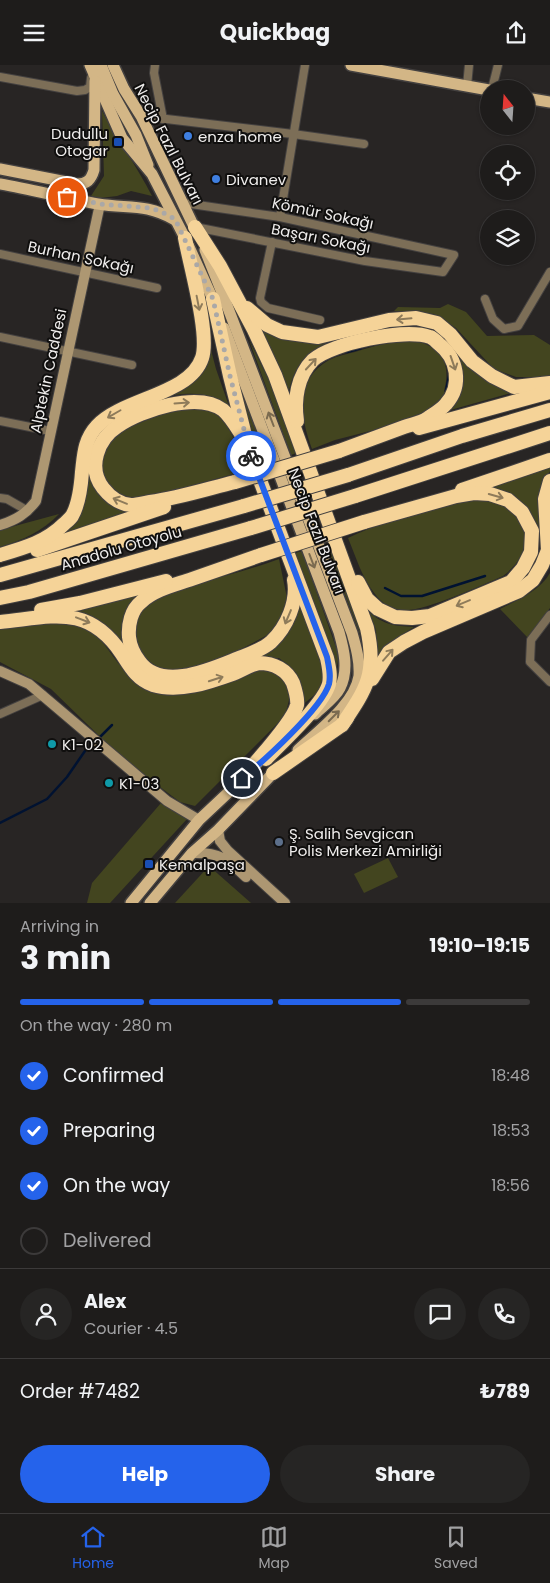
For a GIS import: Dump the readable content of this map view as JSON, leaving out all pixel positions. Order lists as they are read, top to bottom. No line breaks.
{"streets":{"highway":["Anadolu Otoyolu"],"main road":["Necip Fazıl Bulvarı","Alptekin Caddesi"],"street":["Kömür Sokağı","Başarı Sokağı","Burhan Sokağı"]},"crossings":[["Necip Fazıl Bulvarı","Kömür Sokağı"],["Necip Fazıl Bulvarı","Başarı Sokağı"],["Kömür Sokağı","Başarı Sokağı"],["Burhan Sokağı","Alptekin Caddesi"]],"places":{"other":["enza home","Divanev","K1-02","K1-03","Ş. Salih Sevgican Polis Merkezi Amirliği"],"transit":["Dudullu Otogar","Kemalpaşa"]},"north":"top","page":{"header":"Quickbag","heading":["3 min","Arriving in","19:10–19:15"],"panel":["Alex","Courier · 4.5","Order #7482","₺789"],"bar":"On the way · 280 m","list":[["Confirmed","18:48"],["Preparing","18:53"],["On the way","18:56"],"Delivered"],"buttons":["Help","Share"],"tabs":["Home","Map","Saved"]}}
